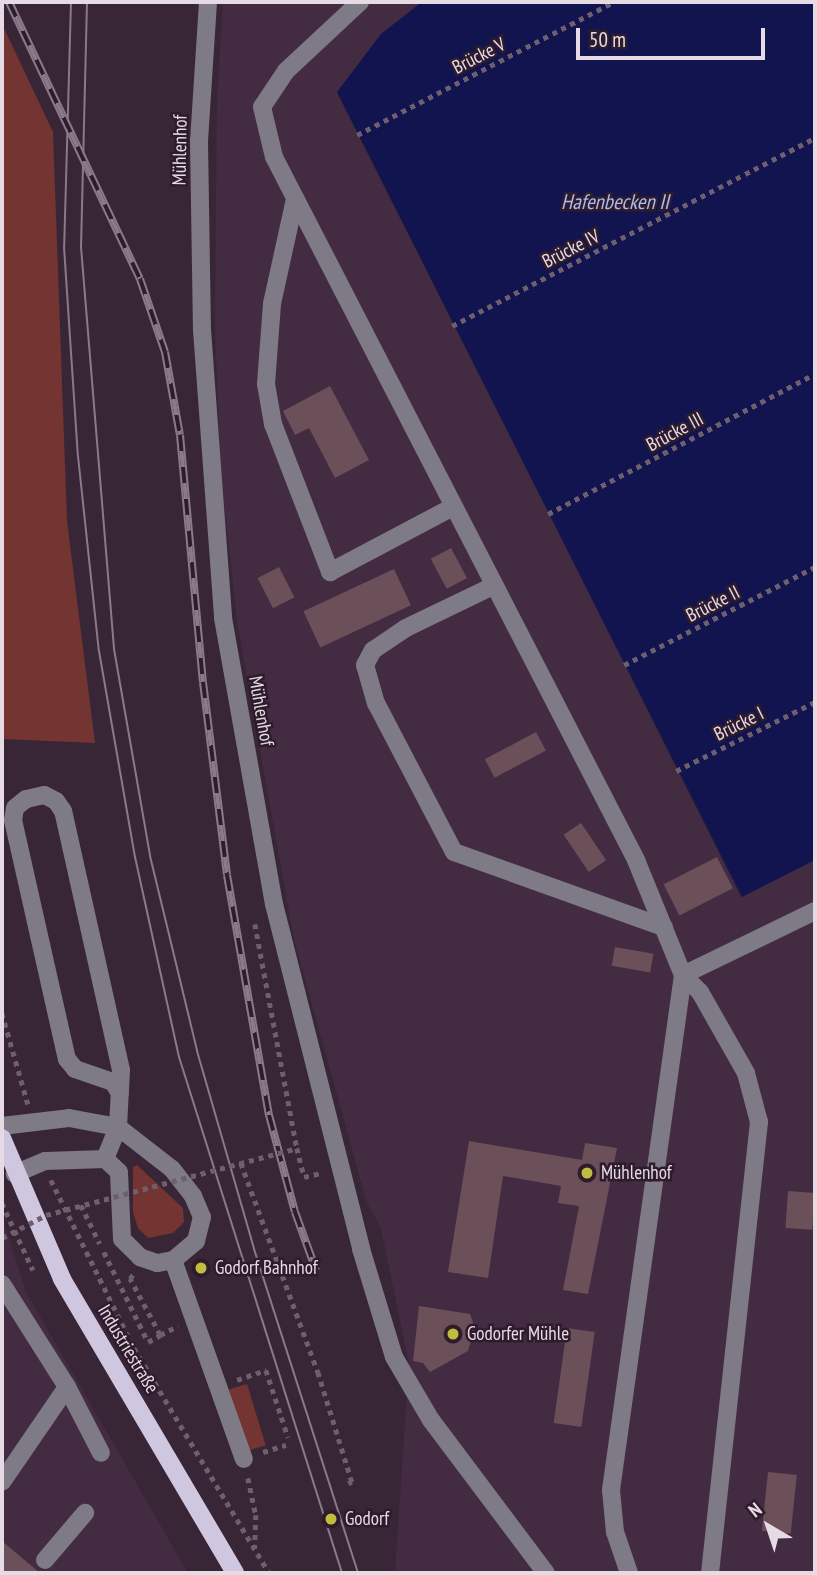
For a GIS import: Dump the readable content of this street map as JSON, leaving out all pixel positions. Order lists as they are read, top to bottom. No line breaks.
{"streets":{"main road":["Industriestraße"],"street":["Mühlenhof"],"path":["Brücke V","Brücke IV","Brücke III","Brücke II","Brücke I"]},"water":["Hafenbecken II"],"places":["Mühlenhof","Godorf Bahnhof","Godorfer Mühle","Godorf"],"scale_bar":"50 m","north":"top left"}
